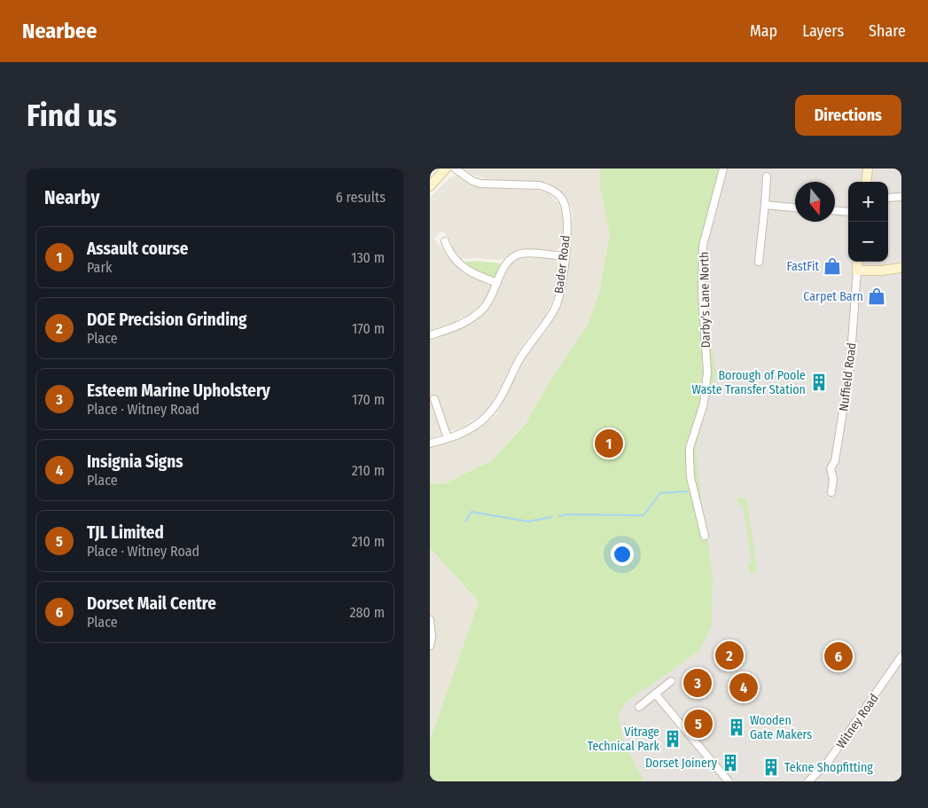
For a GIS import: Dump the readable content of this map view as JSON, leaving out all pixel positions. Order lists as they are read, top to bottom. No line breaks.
{"streets":{"street":["Bader Road","Darby's Lane North","Nuffield Road","Witney Road"]},"places":{"shop":["FastFit","Carpet Barn"],"building":["Borough of Poole Waste Transfer Station","Wooden Gate Makers","Vitrage Technical Park","Dorset Joinery","Tekne Shopfitting"]},"north":"bottom","page":{"header":"Nearbee","nav":["Map","Layers","Share"],"buttons":"Directions","title":"Find us","heading":["Nearby","6 results"],"map_buttons":["+","−"],"list":[{"mark":"1","name":"Assault course","note":"Park","value":"130 m"},{"mark":"2","name":"DOE Precision Grinding","note":"Place","value":"170 m"},{"mark":"3","name":"Esteem Marine Upholstery","note":"Place · Witney Road","value":"170 m"},{"mark":"4","name":"Insignia Signs","note":"Place","value":"210 m"},{"mark":"5","name":"TJL Limited","note":"Place · Witney Road","value":"210 m"},{"mark":"6","name":"Dorset Mail Centre","note":"Place","value":"280 m"}],"pins":["1","2","6","3","4","5"]}}
